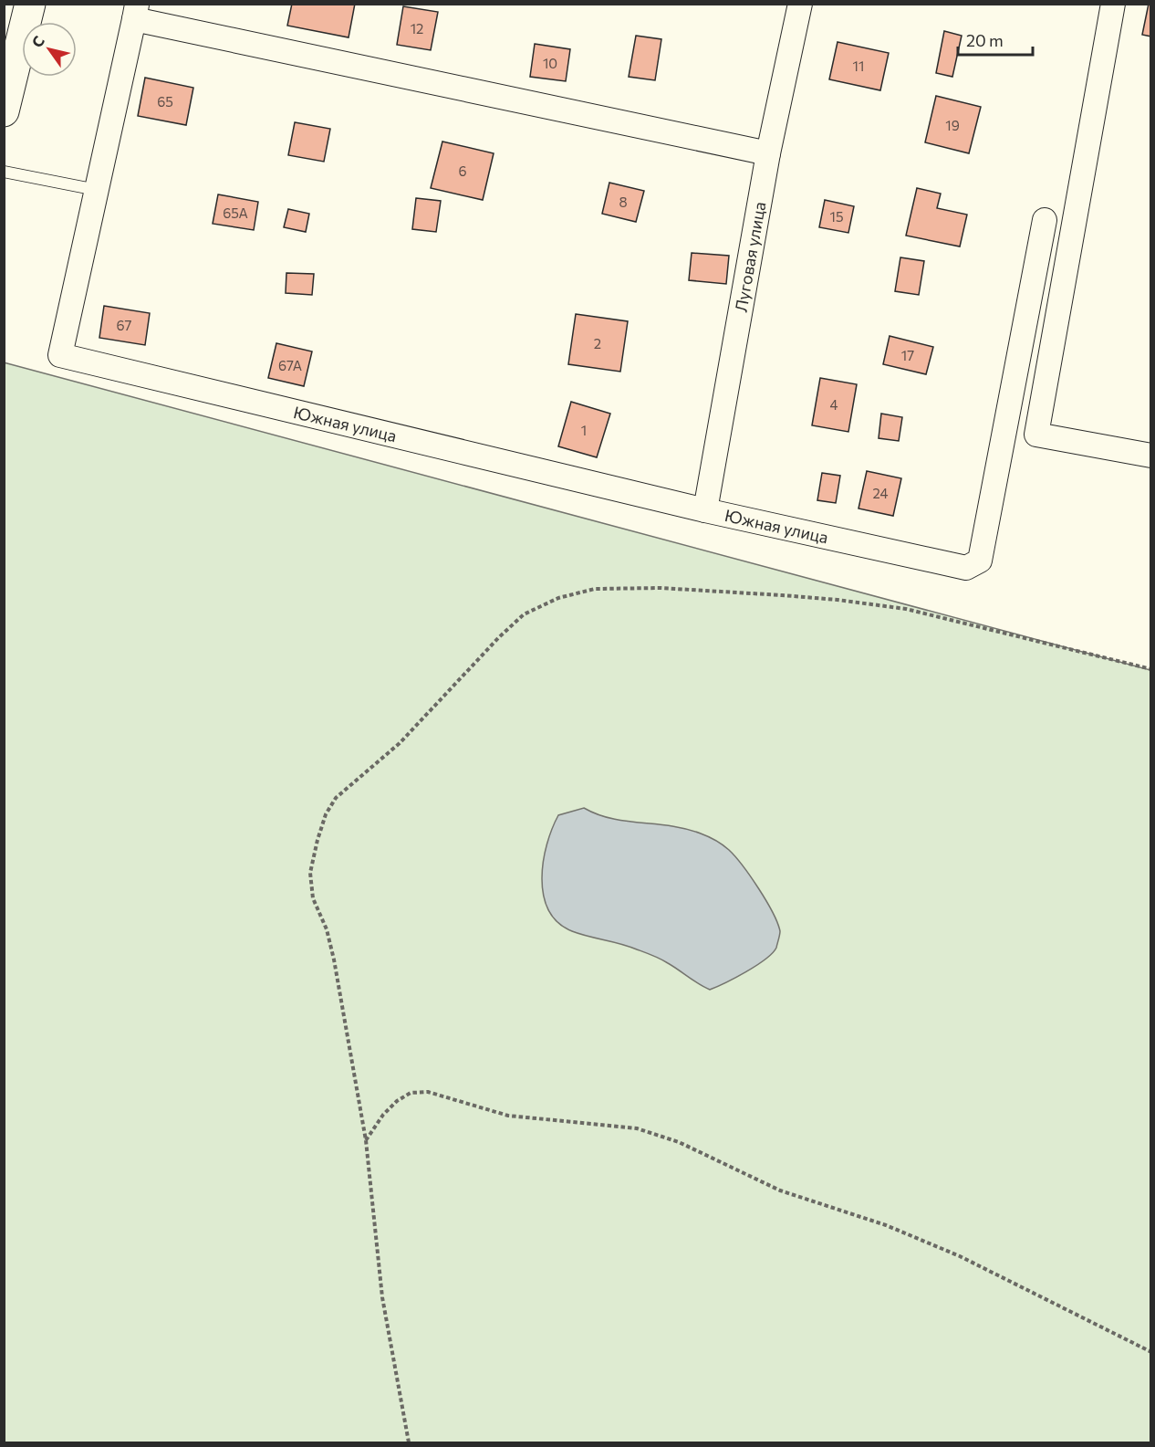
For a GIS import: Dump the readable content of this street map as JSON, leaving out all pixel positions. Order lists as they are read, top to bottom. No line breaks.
{"streets":{"street":["Луговая улица","Южная улица"]},"crossings":[["Луговая улица","Южная улица"]],"house_numbers":["12","10","11","65","19","6","8","65А","15","67","2","17","67А","4","1","24"],"scale_bar":"20 m","north":"top left"}
